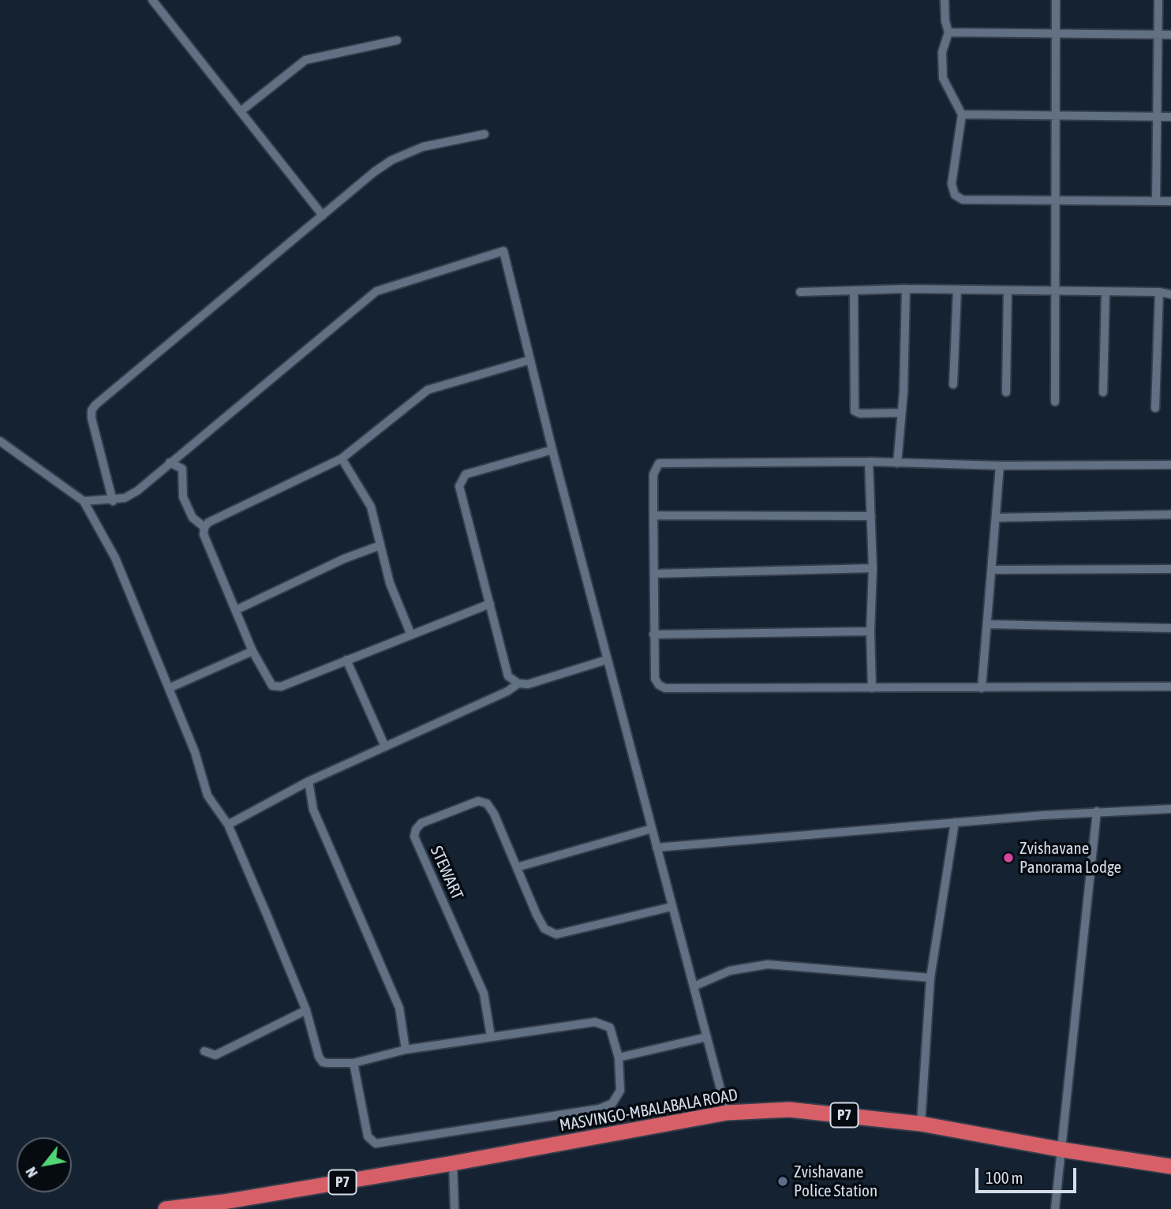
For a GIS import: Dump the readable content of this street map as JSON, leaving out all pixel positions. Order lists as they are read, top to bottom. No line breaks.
{"streets":{"highway":["MASVINGO-MBALABALA ROAD","P7"],"street":["STEWART"]},"places":["Zvishavane Panorama Lodge","Zvishavane Police Station"],"scale_bar":"100 m","north":"bottom left"}
